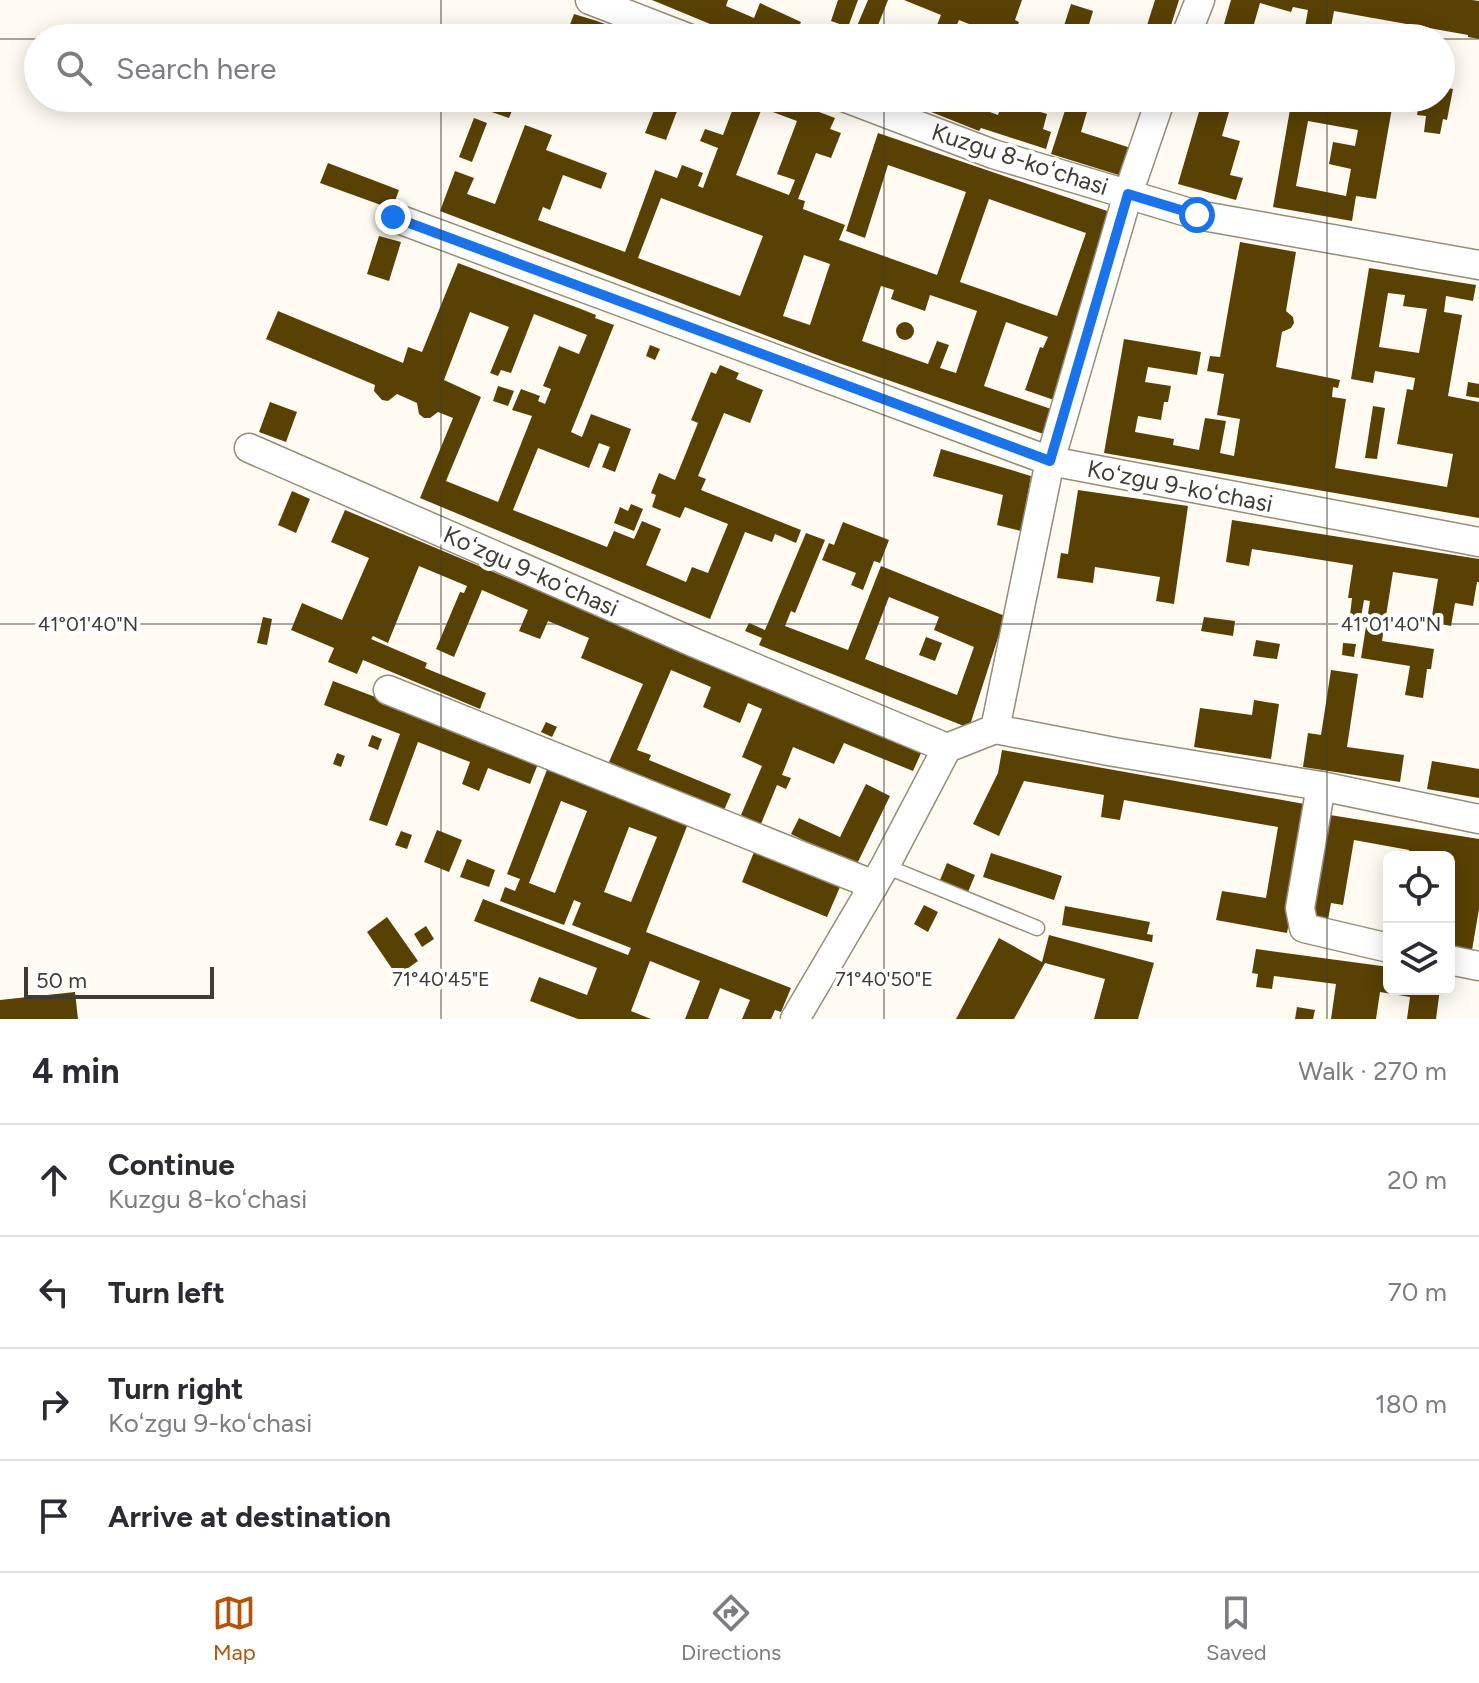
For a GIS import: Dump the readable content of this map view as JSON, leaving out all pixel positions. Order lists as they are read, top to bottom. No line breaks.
{"streets":{"street":["Kuzgu 8-koʻchasi","Koʻzgu 9-koʻchasi"]},"scale_bar":"50 m","page":{"search":"Search here","scale":"50 m","heading":["4 min","Walk · 270 m"],"list":[["Continue","Kuzgu 8-koʻchasi","20 m"],["Turn left","70 m"],["Turn right","Koʻzgu 9-koʻchasi","180 m"],"Arrive at destination"],"nav":["Map","Directions","Saved"]},"coordinates":["41°01'40\"N","71°40'45\"E","71°40'50\"E"]}
